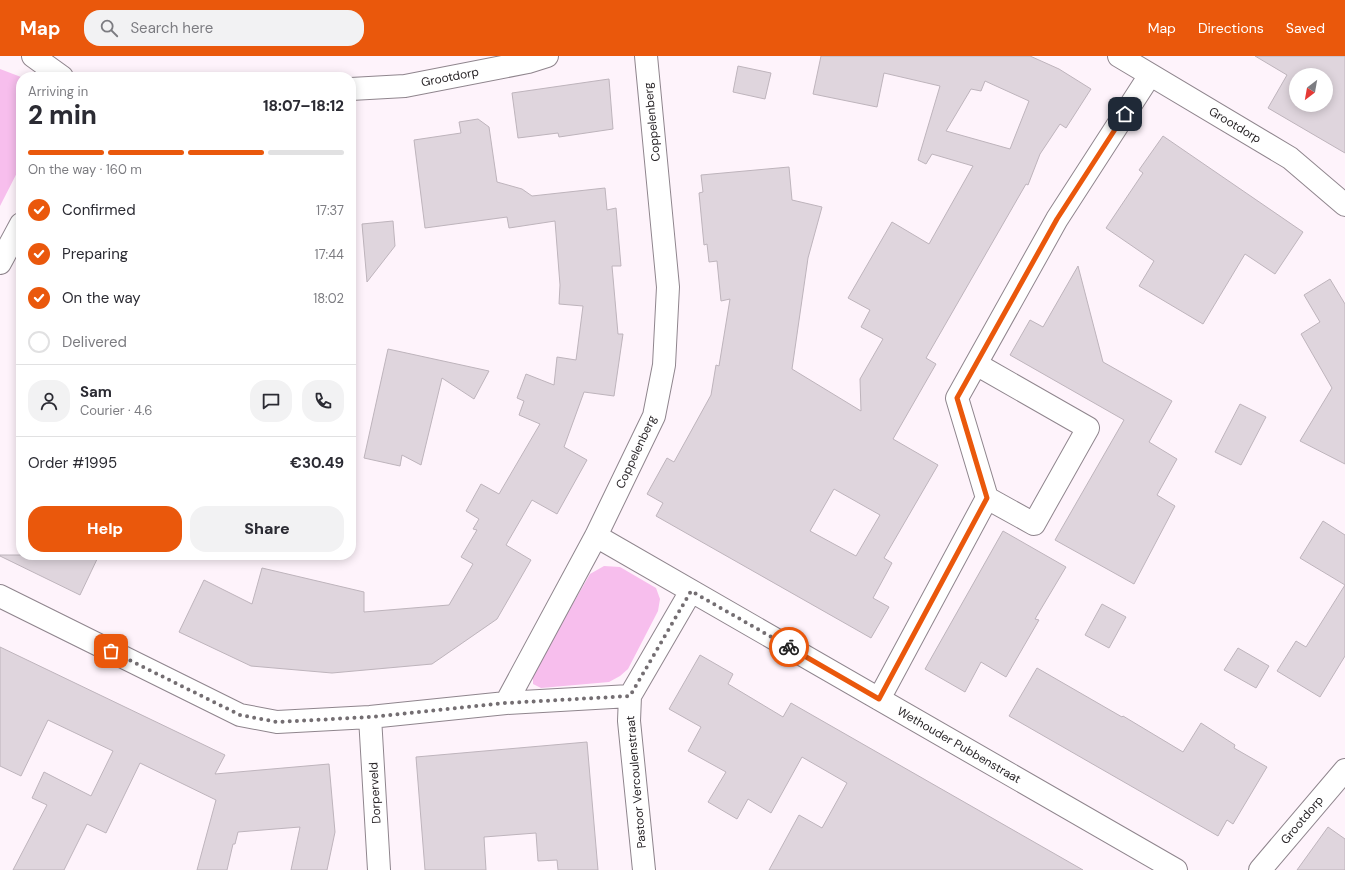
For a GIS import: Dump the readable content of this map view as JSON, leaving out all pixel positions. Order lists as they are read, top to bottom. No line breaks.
{"streets":{"street":["Grootdorp","Coppelenberg","Wethouder Pubbenstraat","Pastoor Vercoulenstraat","Dorperveld"]},"crossings":[["Coppelenberg","Wethouder Pubbenstraat"],["Wethouder Pubbenstraat","Pastoor Vercoulenstraat"]],"north":"bottom left","page":{"header":"Map","search":"Search here","nav":["Map","Directions","Saved"],"heading":["2 min","Arriving in","18:07–18:12"],"panel":["Sam","Courier · 4.6","Order #1995","€30.49"],"bar":"On the way · 160 m","list":[["Confirmed","17:37"],["Preparing","17:44"],["On the way","18:02"],"Delivered"],"buttons":["Help","Share"]}}
